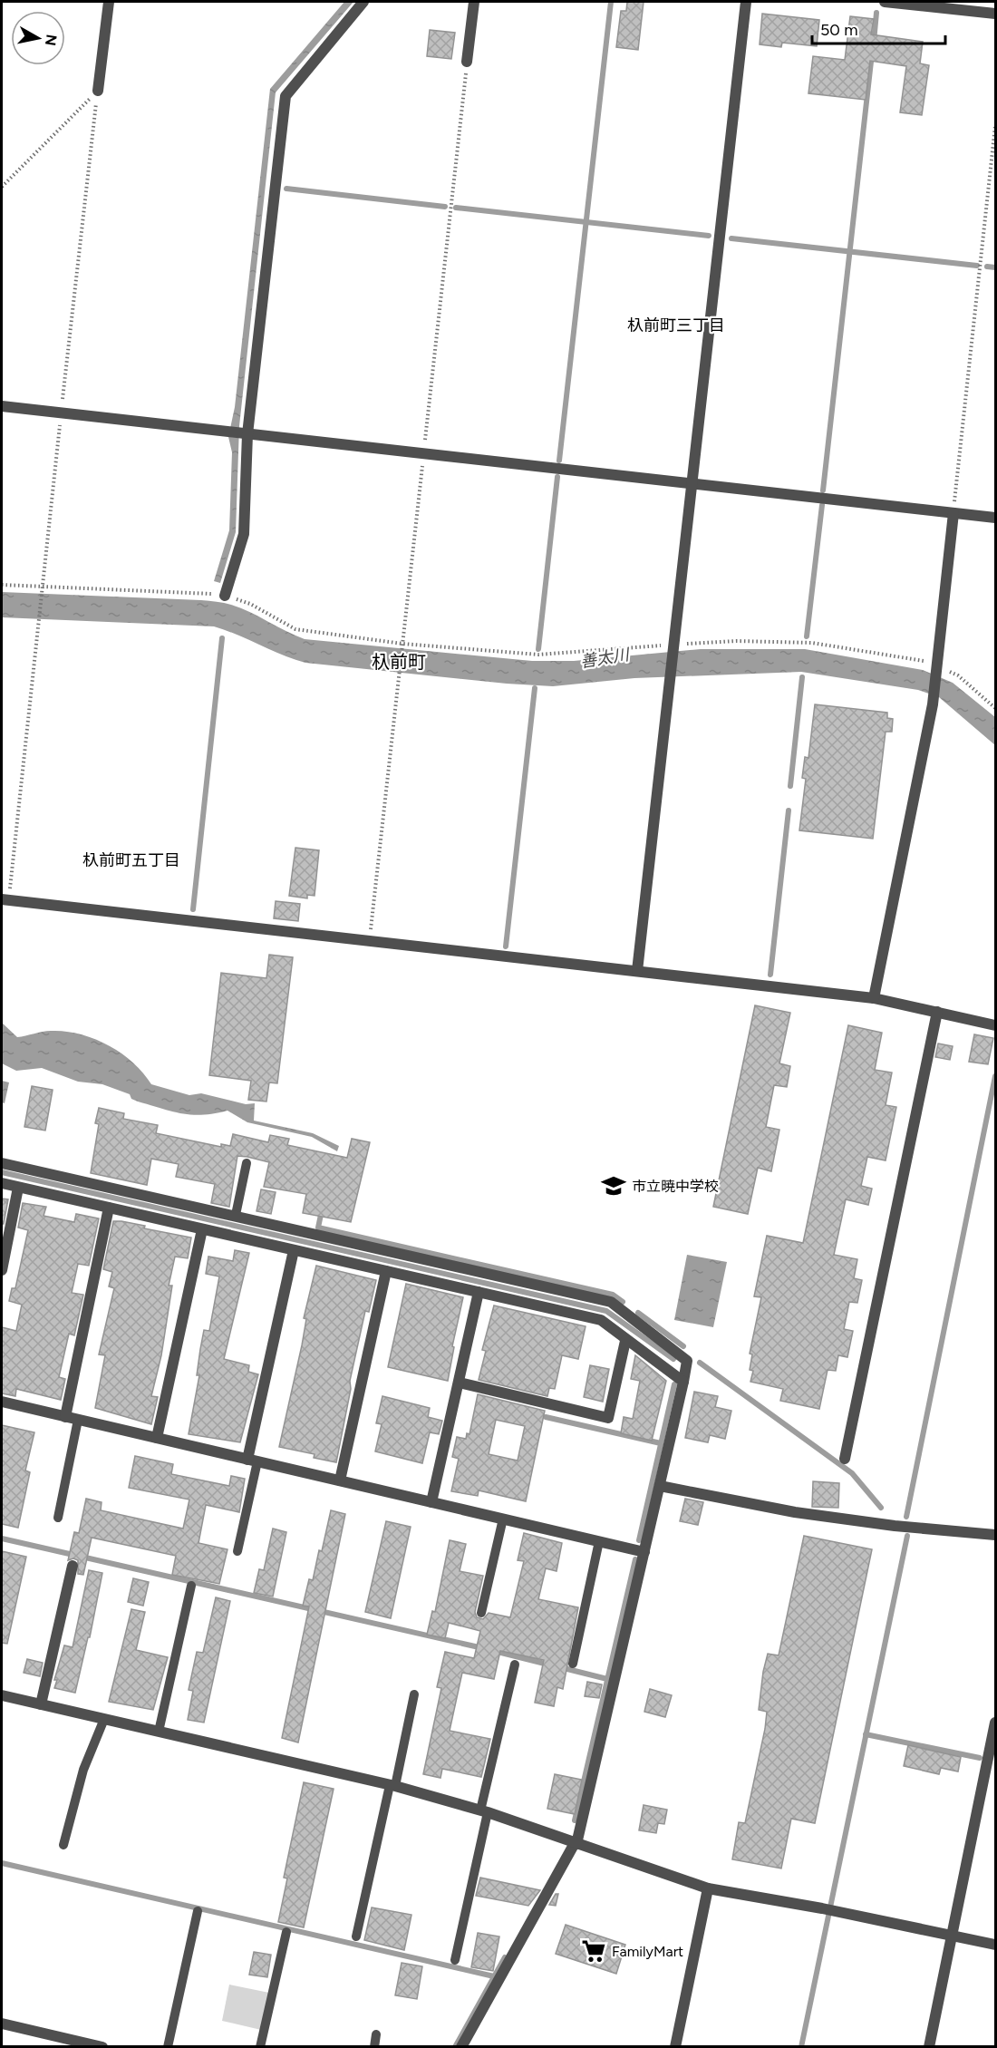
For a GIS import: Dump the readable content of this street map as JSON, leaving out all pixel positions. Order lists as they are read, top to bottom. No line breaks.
{"districts":["杁前町三丁目","杁前町","杁前町五丁目"],"water":["善太川"],"places":{"school or university":["市立暁中学校"],"supermarket":["FamilyMart"]},"scale_bar":"50 m","north":"right"}
